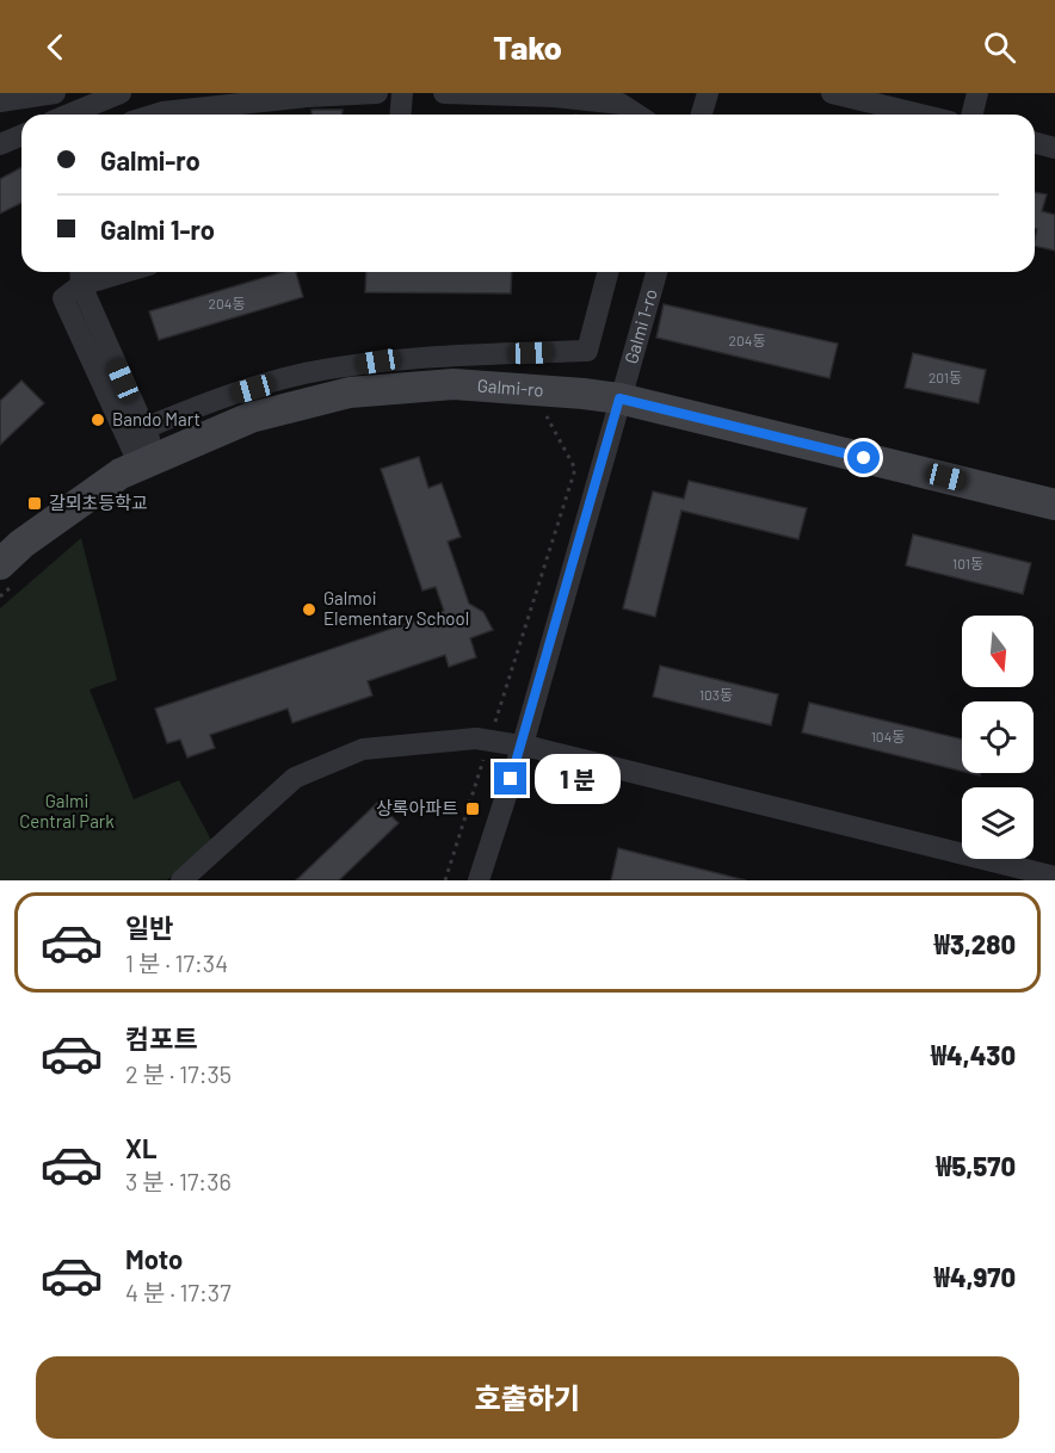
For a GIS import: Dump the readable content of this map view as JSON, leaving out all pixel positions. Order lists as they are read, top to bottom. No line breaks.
{"streets":{"street":["Galmi 1-ro","Galmi-ro"]},"crossings":[["Galmi 1-ro","Galmi-ro"]],"parks":["Galmi Central Park"],"places":{"other":["Bando Mart","Galmoi Elementary School"],"transit":["갈뫼초등학교","상록아파트"]},"house_numbers":["204동","204동","201동","101동","103동","104동"],"north":"bottom","page":{"header":"Tako","banner":["Galmi-ro","Galmi 1-ro"],"bubble":"1 분","list":[{"name":"일반","note":"1 분 · 17:34","value":"₩3,280"},{"name":"컴포트","note":"2 분 · 17:35","value":"₩4,430"},{"name":"XL","note":"3 분 · 17:36","value":"₩5,570"},{"name":"Moto","note":"4 분 · 17:37","value":"₩4,970"}],"buttons":"호출하기"}}
